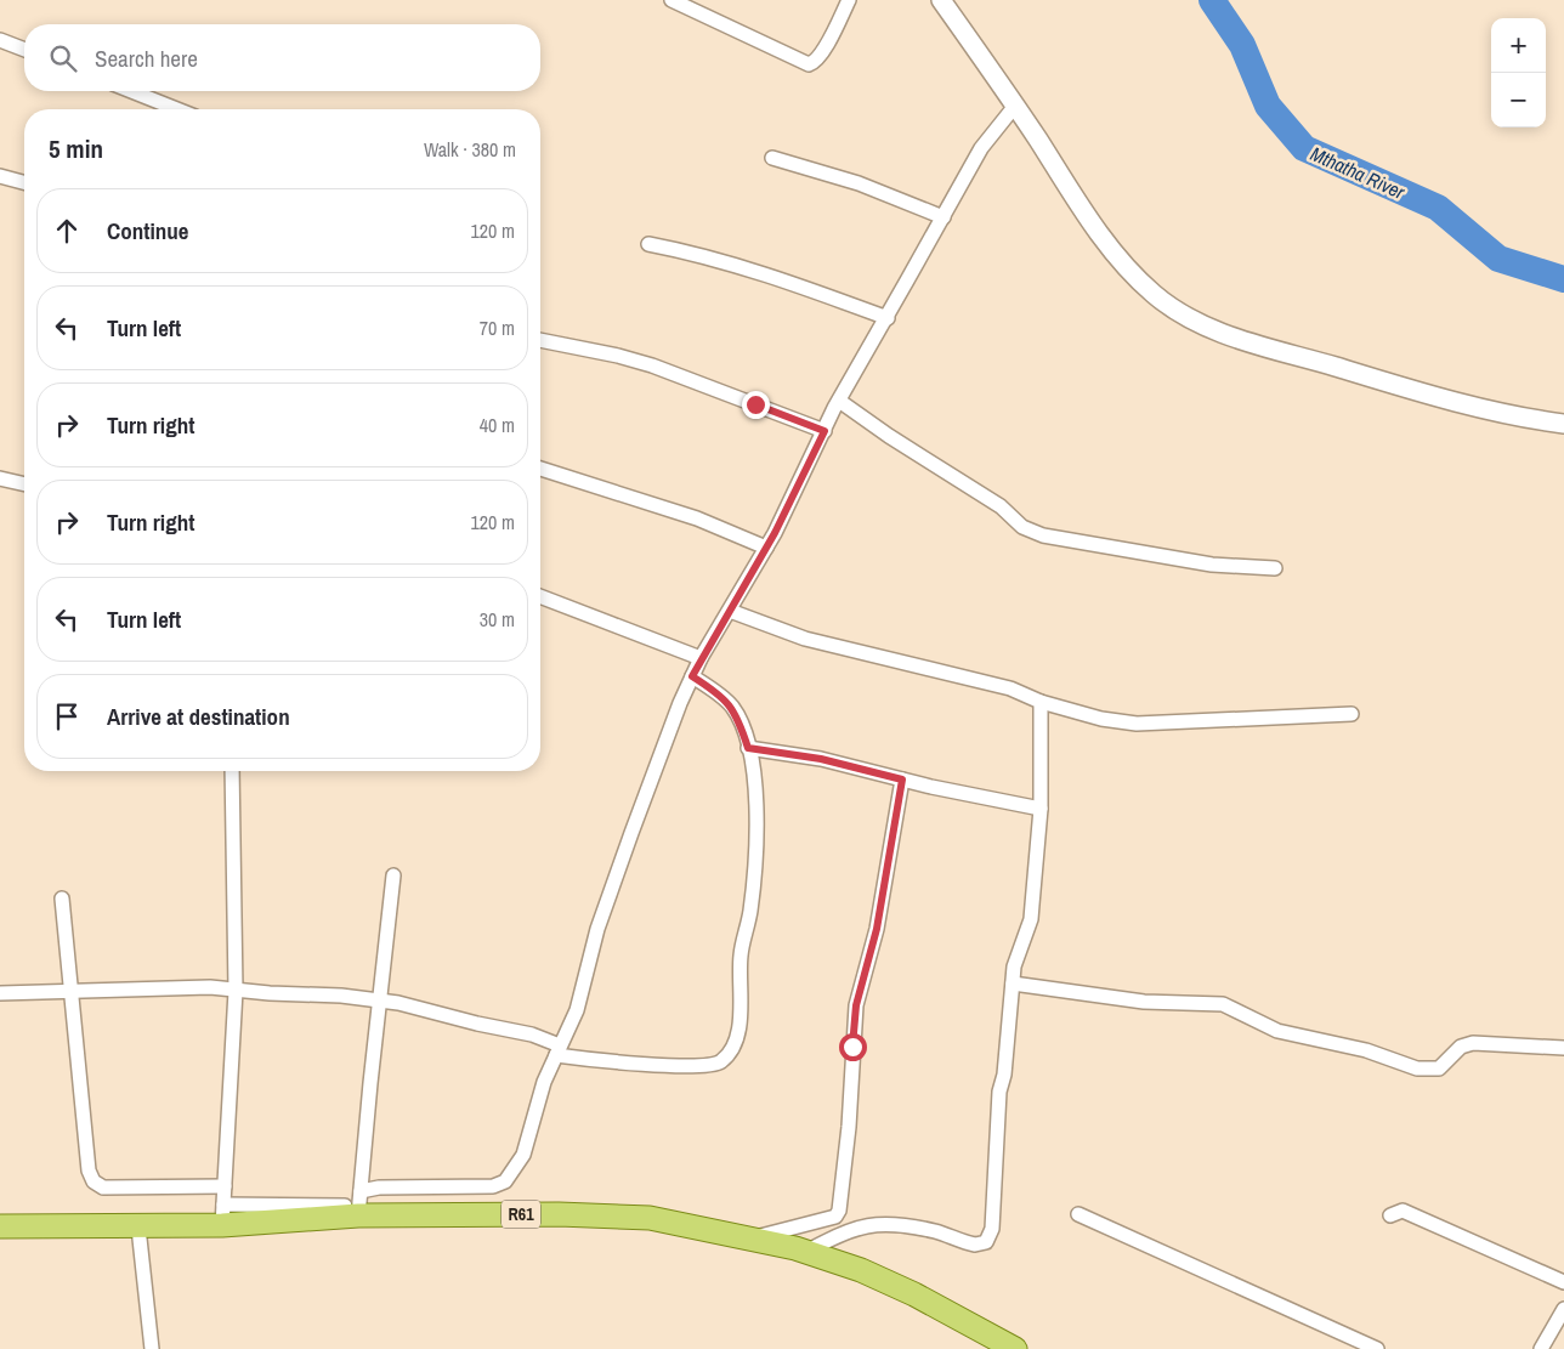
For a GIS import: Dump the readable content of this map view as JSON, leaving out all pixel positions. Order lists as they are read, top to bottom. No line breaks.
{"streets":{"main road":["R61"]},"water":["Mthatha River"],"page":{"map_buttons":["+","−"],"search":"Search here","heading":["5 min","Walk · 380 m"],"list":[["Continue","120 m"],["Turn left","70 m"],["Turn right","40 m"],["Turn right","120 m"],["Turn left","30 m"],"Arrive at destination"]}}
